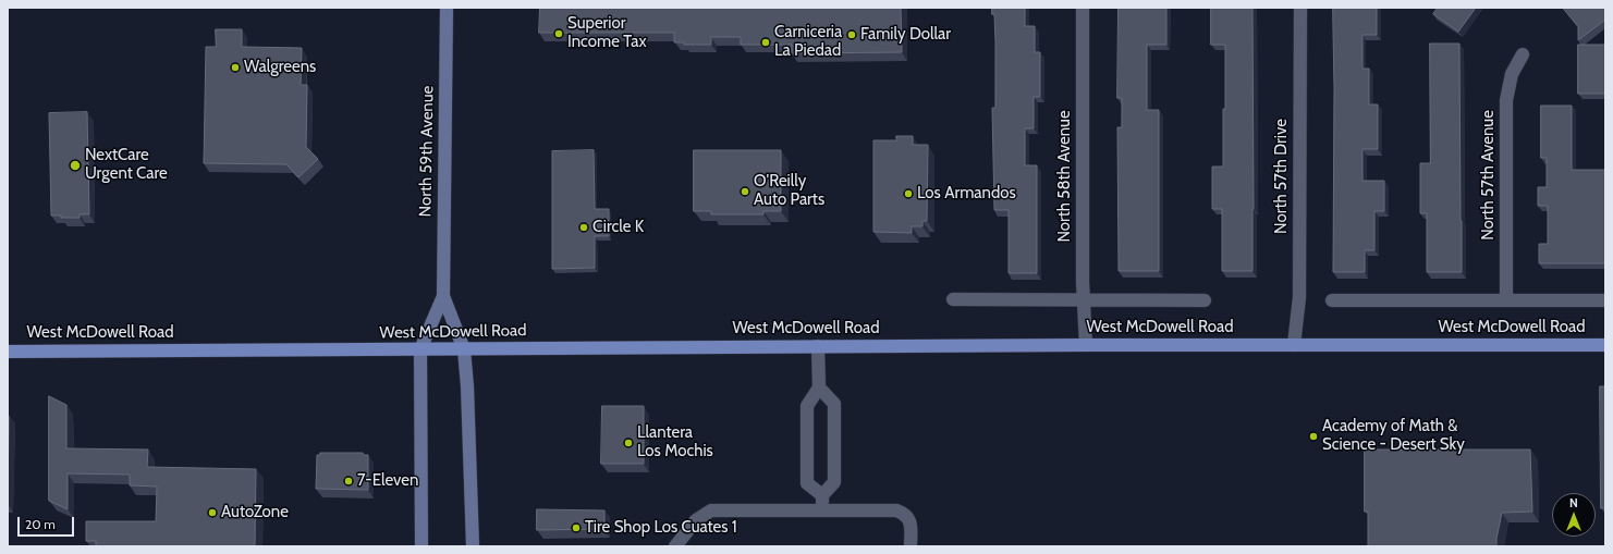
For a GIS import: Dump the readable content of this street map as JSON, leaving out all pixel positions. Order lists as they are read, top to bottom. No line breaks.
{"streets":{"main road":["North 59th Avenue","West McDowell Road"],"street":["North 57th Avenue","North 58th Avenue","North 57th Drive"]},"crossings":[["North 59th Avenue","West McDowell Road"],["North 57th Avenue","West McDowell Road"],["North 58th Avenue","West McDowell Road"],["North 57th Drive","West McDowell Road"]],"places":["Superior Income Tax","Family Dollar","Carniceria La Piedad","Walgreens","NextCare Urgent Care","O'Reilly Auto Parts","Los Armandos","Circle K","Academy of Math & Science - Desert Sky","Llantera Los Mochis","7-Eleven","AutoZone","Tire Shop Los Cuates 1"],"scale_bar":"20 m","north":"top"}
